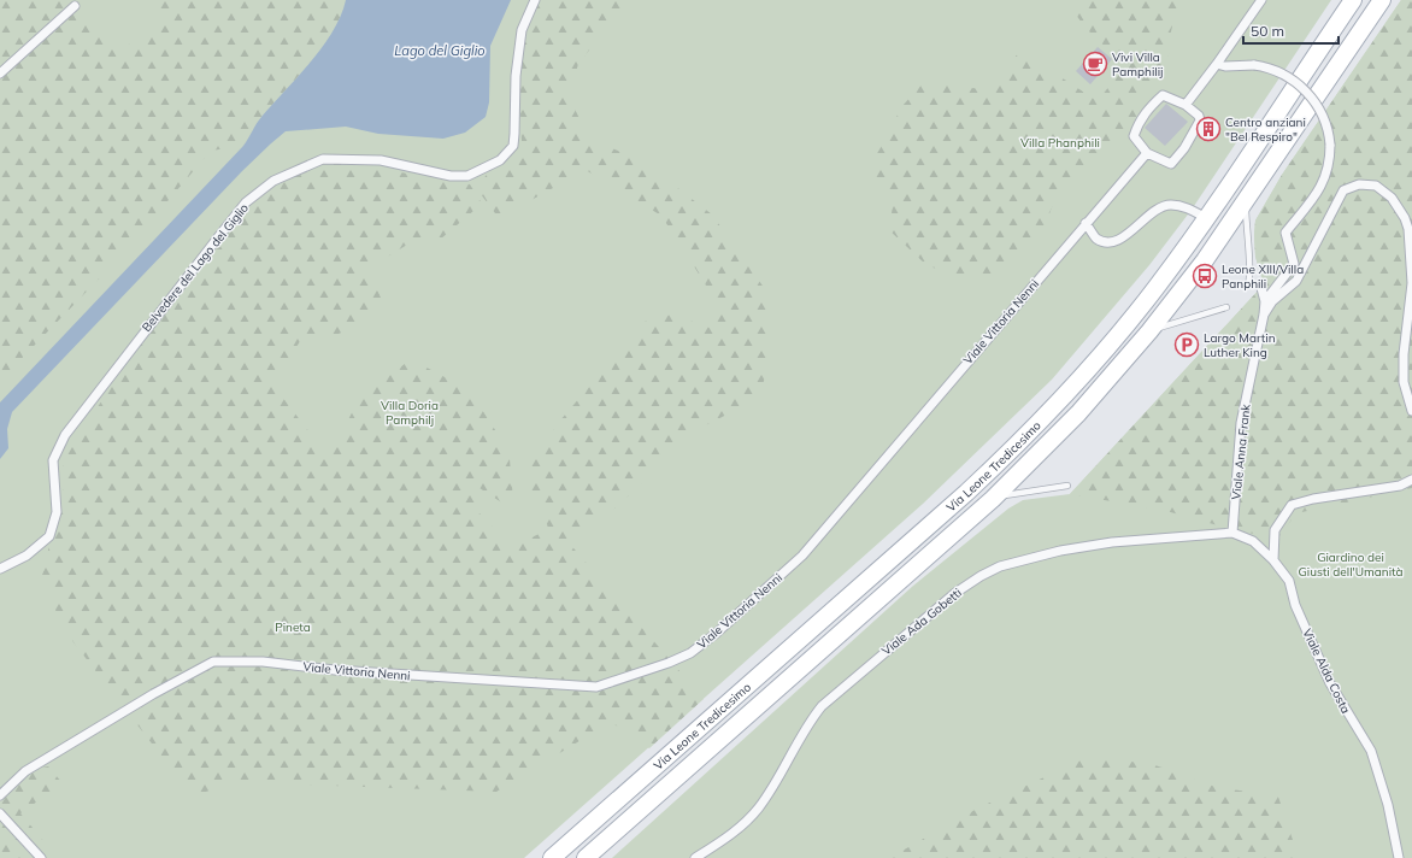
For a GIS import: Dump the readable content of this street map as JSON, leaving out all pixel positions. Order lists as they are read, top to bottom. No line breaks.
{"streets":{"main road":["Via Leone Tredicesimo"],"street":["Belvedere del Lago del Giglio","Viale Vittoria Nenni","Viale Anna Frank","Viale Ada Gobetti","Viale Alda Costa"]},"crossings":[["Viale Anna Frank","Viale Ada Gobetti"],["Viale Anna Frank","Viale Alda Costa"],["Viale Ada Gobetti","Viale Alda Costa"]],"water":["Lago del Giglio"],"parks":["Villa Phanphili","Villa Doria Pamphilj","Giardino dei Giusti dell'Umanità","Pineta"],"places":{"cafe":["Vivi Villa Pamphilij"],"building":["Centro anziani \"Bel Respiro\""],"bus stop":["Leone XIII/Villa Panphili"],"parking":["Largo Martin Luther King"]},"scale_bar":"50 m"}
